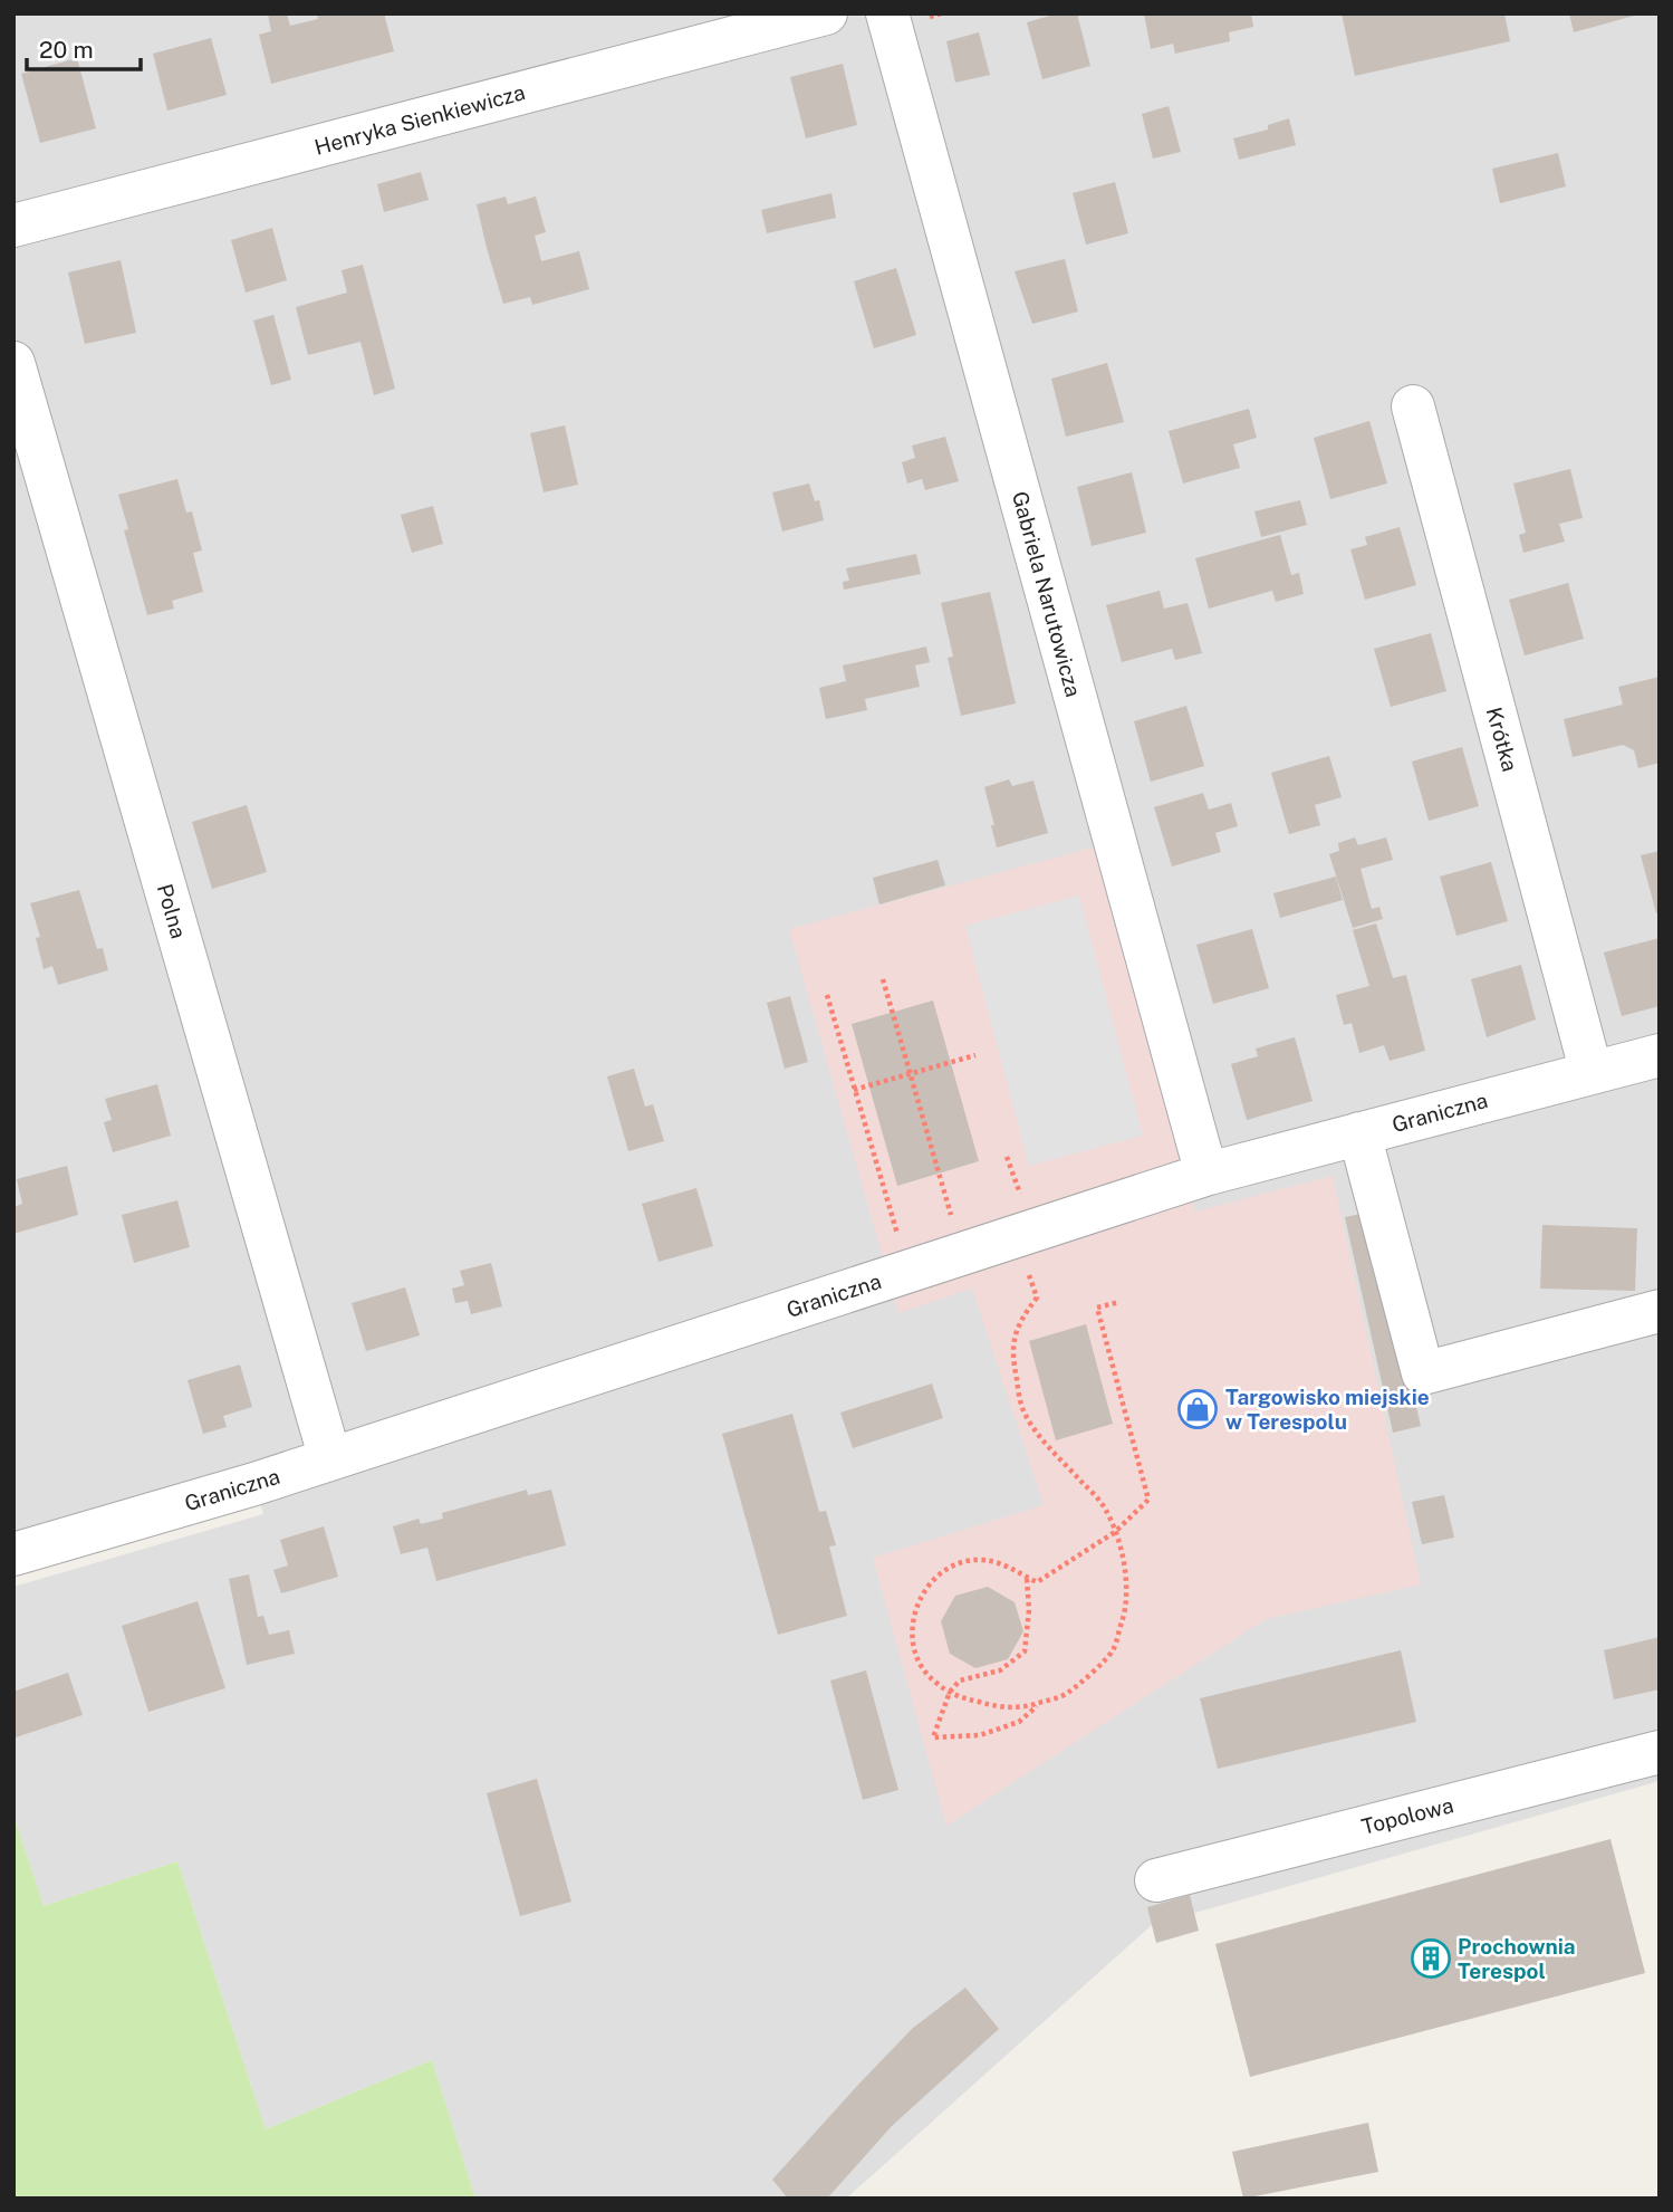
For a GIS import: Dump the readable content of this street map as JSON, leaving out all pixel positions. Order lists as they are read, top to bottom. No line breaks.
{"streets":{"street":["Henryka Sienkiewicza","Gabriela Narutowicza","Krótka","Polna","Graniczna","Topolowa"]},"crossings":[["Gabriela Narutowicza","Graniczna"],["Krótka","Graniczna"],["Polna","Graniczna"]],"places":{"shop":["Targowisko miejskie w Terespolu"],"building":["Prochownia Terespol"]},"scale_bar":"20 m"}
